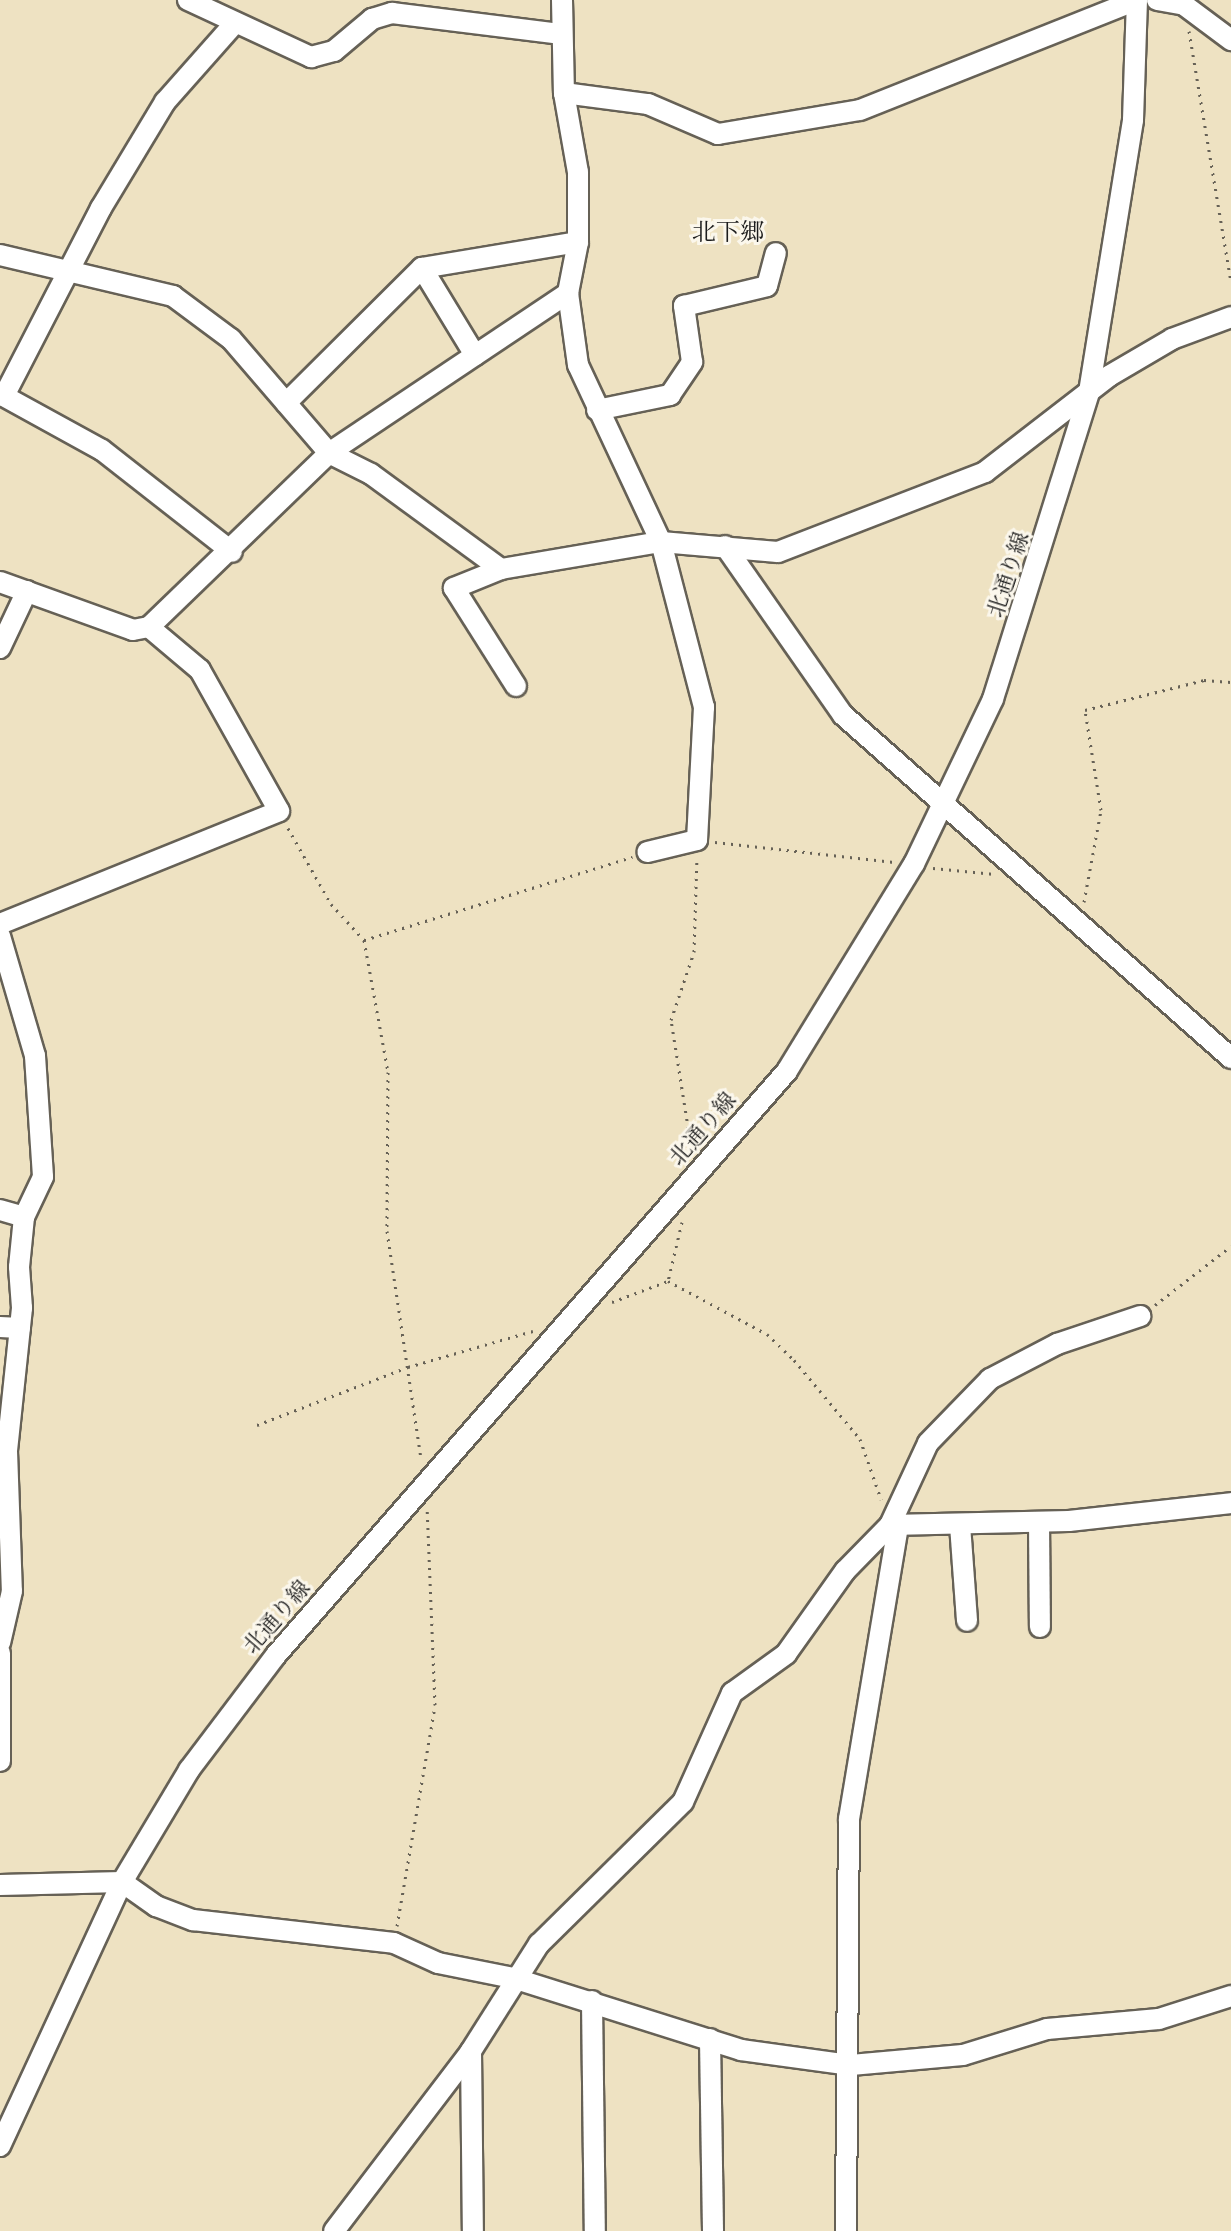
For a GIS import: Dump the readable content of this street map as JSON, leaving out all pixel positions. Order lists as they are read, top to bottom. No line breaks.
{"streets":{"street":["北通り線"]},"districts":["北下郷"]}
